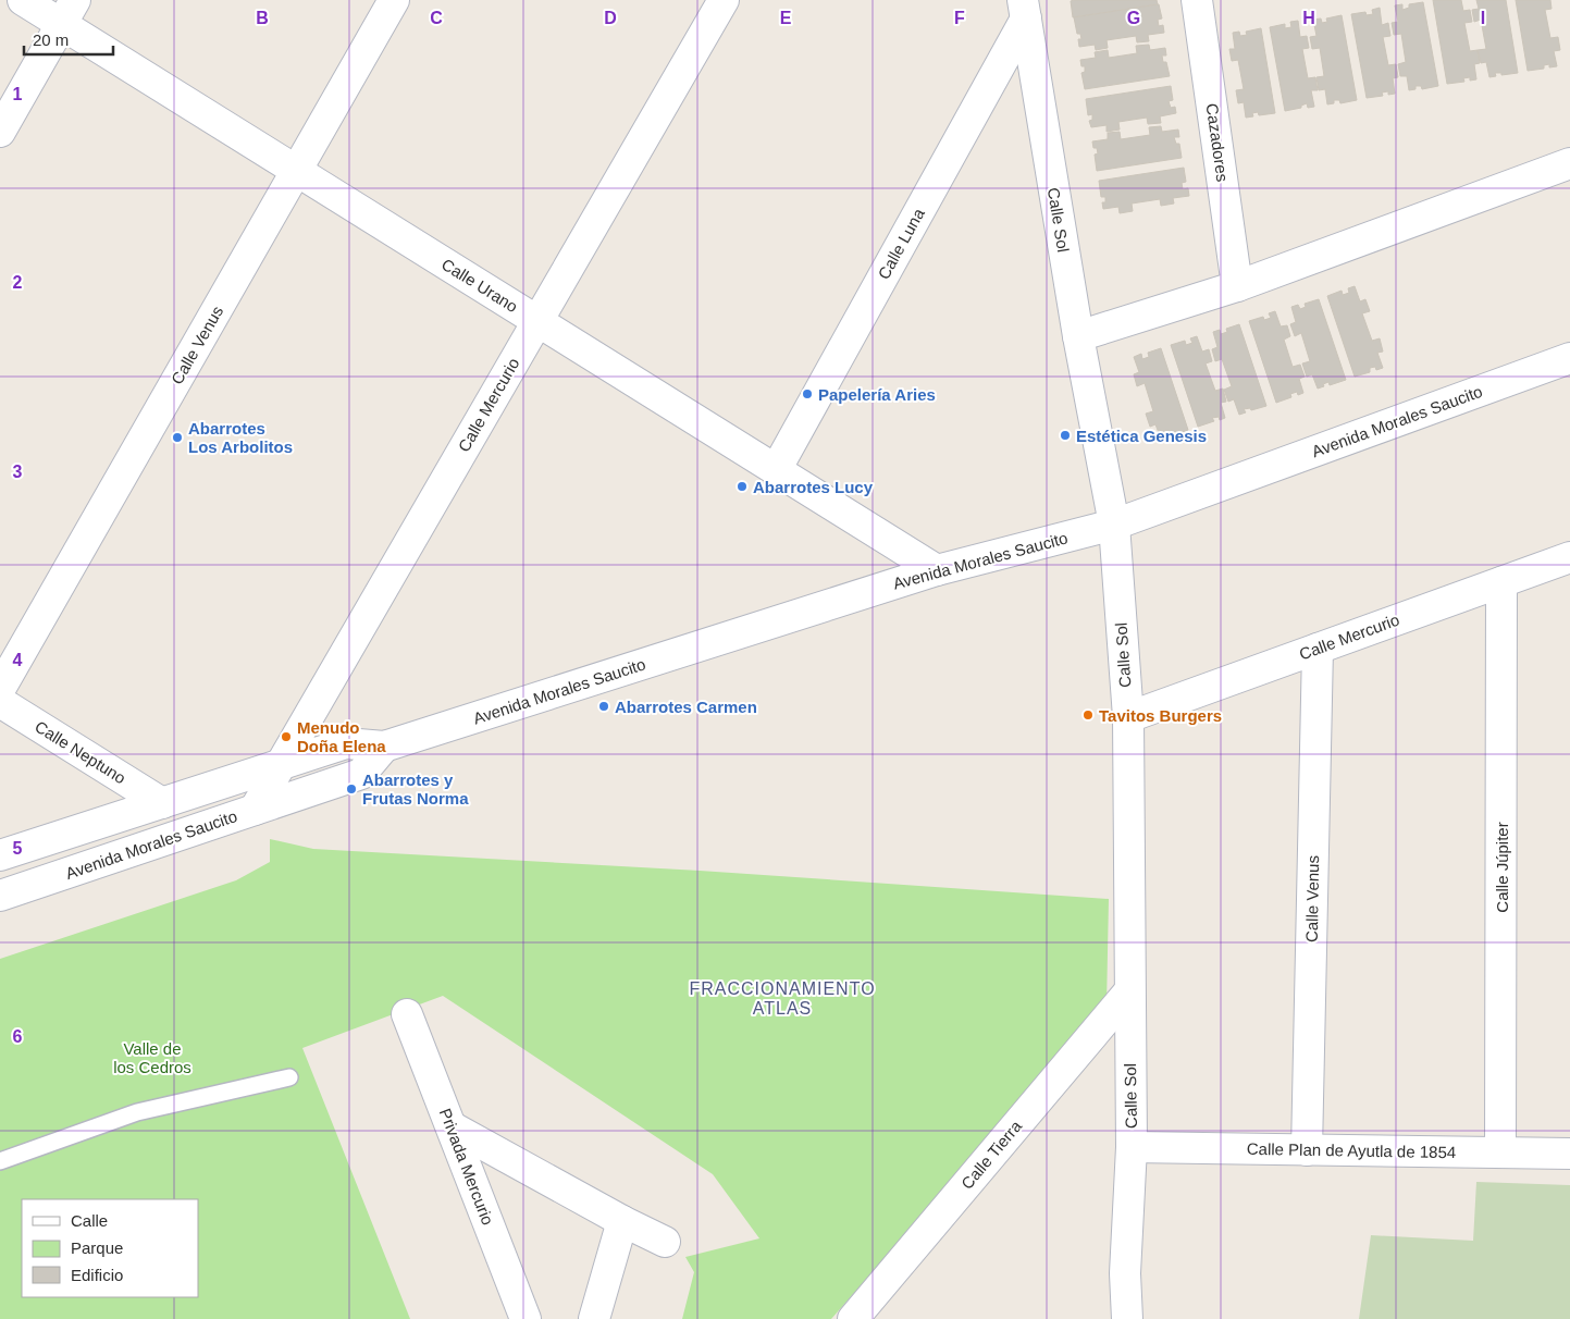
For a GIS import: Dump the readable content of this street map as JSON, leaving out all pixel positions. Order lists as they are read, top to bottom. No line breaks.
{"streets":{"street":["Cazadores","Calle Sol","Calle Luna","Calle Urano","Calle Venus","Calle Mercurio","Avenida Morales Saucito","Calle Neptuno","Calle Júpiter","Calle Plan de Ayutla de 1854","Calle Tierra","Privada Mercurio"]},"crossings":[["Calle Sol","Calle Luna"],["Calle Sol","Calle Mercurio"],["Calle Sol","Avenida Morales Saucito"],["Calle Sol","Calle Plan de Ayutla de 1854"],["Calle Sol","Calle Tierra"],["Calle Luna","Calle Urano"],["Calle Urano","Calle Venus"],["Calle Urano","Calle Mercurio"],["Calle Urano","Avenida Morales Saucito"],["Calle Venus","Calle Mercurio"],["Calle Venus","Calle Plan de Ayutla de 1854"],["Calle Mercurio","Avenida Morales Saucito"],["Calle Mercurio","Calle Júpiter"],["Avenida Morales Saucito","Calle Neptuno"],["Calle Júpiter","Calle Plan de Ayutla de 1854"]],"districts":["FRACCIONAMIENTO ATLAS"],"parks":["Valle de los Cedros"],"places":["Papelería Aries","Estética Genesis","Abarrotes Los Arbolitos","Abarrotes Lucy","Abarrotes Carmen","Tavitos Burgers","Menudo Doña Elena","Abarrotes y Frutas Norma"],"legend":["Calle","Parque","Edificio"],"scale_bar":"20 m","grid":{"columns":["B","C","D","E","F","G","H","I"],"rows":["1","2","3","4","5","6"]}}
